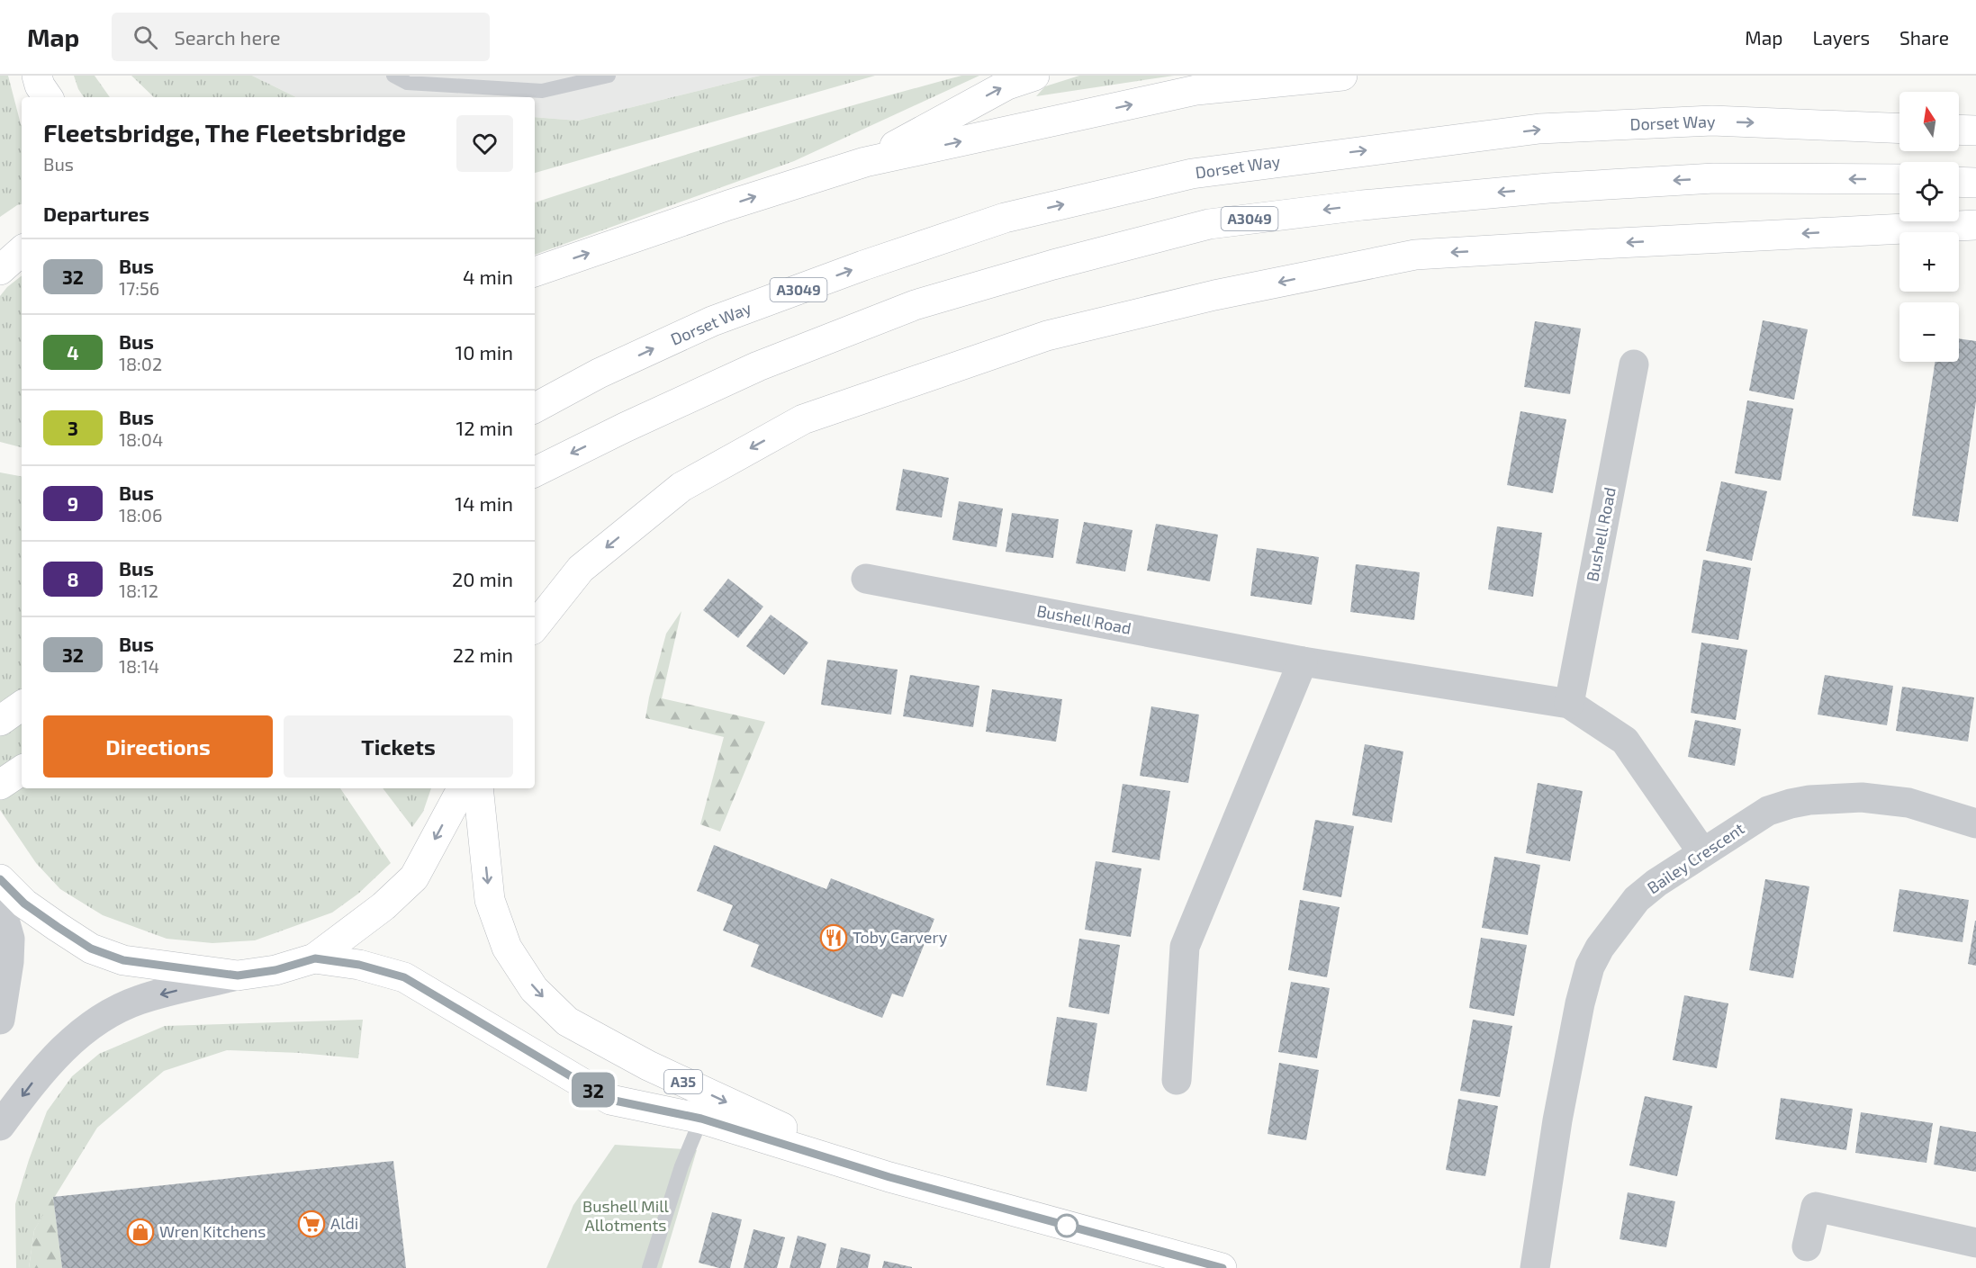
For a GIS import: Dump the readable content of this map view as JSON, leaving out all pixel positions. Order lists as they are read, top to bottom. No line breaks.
{"streets":{"main road":["Dorset Way","A3049","A35"],"street":["Bushell Road","Bailey Crescent"]},"crossings":[["Bushell Road","Bailey Crescent"]],"parks":["Bushell Mill Allotments"],"places":{"restaurant":["Toby Carvery"],"supermarket":["Aldi"],"shop":["Wren Kitchens"]},"lines":["bus line 32"],"north":"top","page":{"header":"Map","search":"Search here","nav":["Map","Layers","Share"],"on_map":"32","map_buttons":["+","−"],"heading":[["Fleetsbridge, The Fleetsbridge","Bus"],"Departures"],"list":[{"mark":"32","name":"Bus","note":"17:56","value":"4 min"},{"mark":"4","name":"Bus","note":"18:02","value":"10 min"},{"mark":"3","name":"Bus","note":"18:04","value":"12 min"},{"mark":"9","name":"Bus","note":"18:06","value":"14 min"},{"mark":"8","name":"Bus","note":"18:12","value":"20 min"},{"mark":"32","name":"Bus","note":"18:14","value":"22 min"}],"buttons":["Directions","Tickets"]}}
